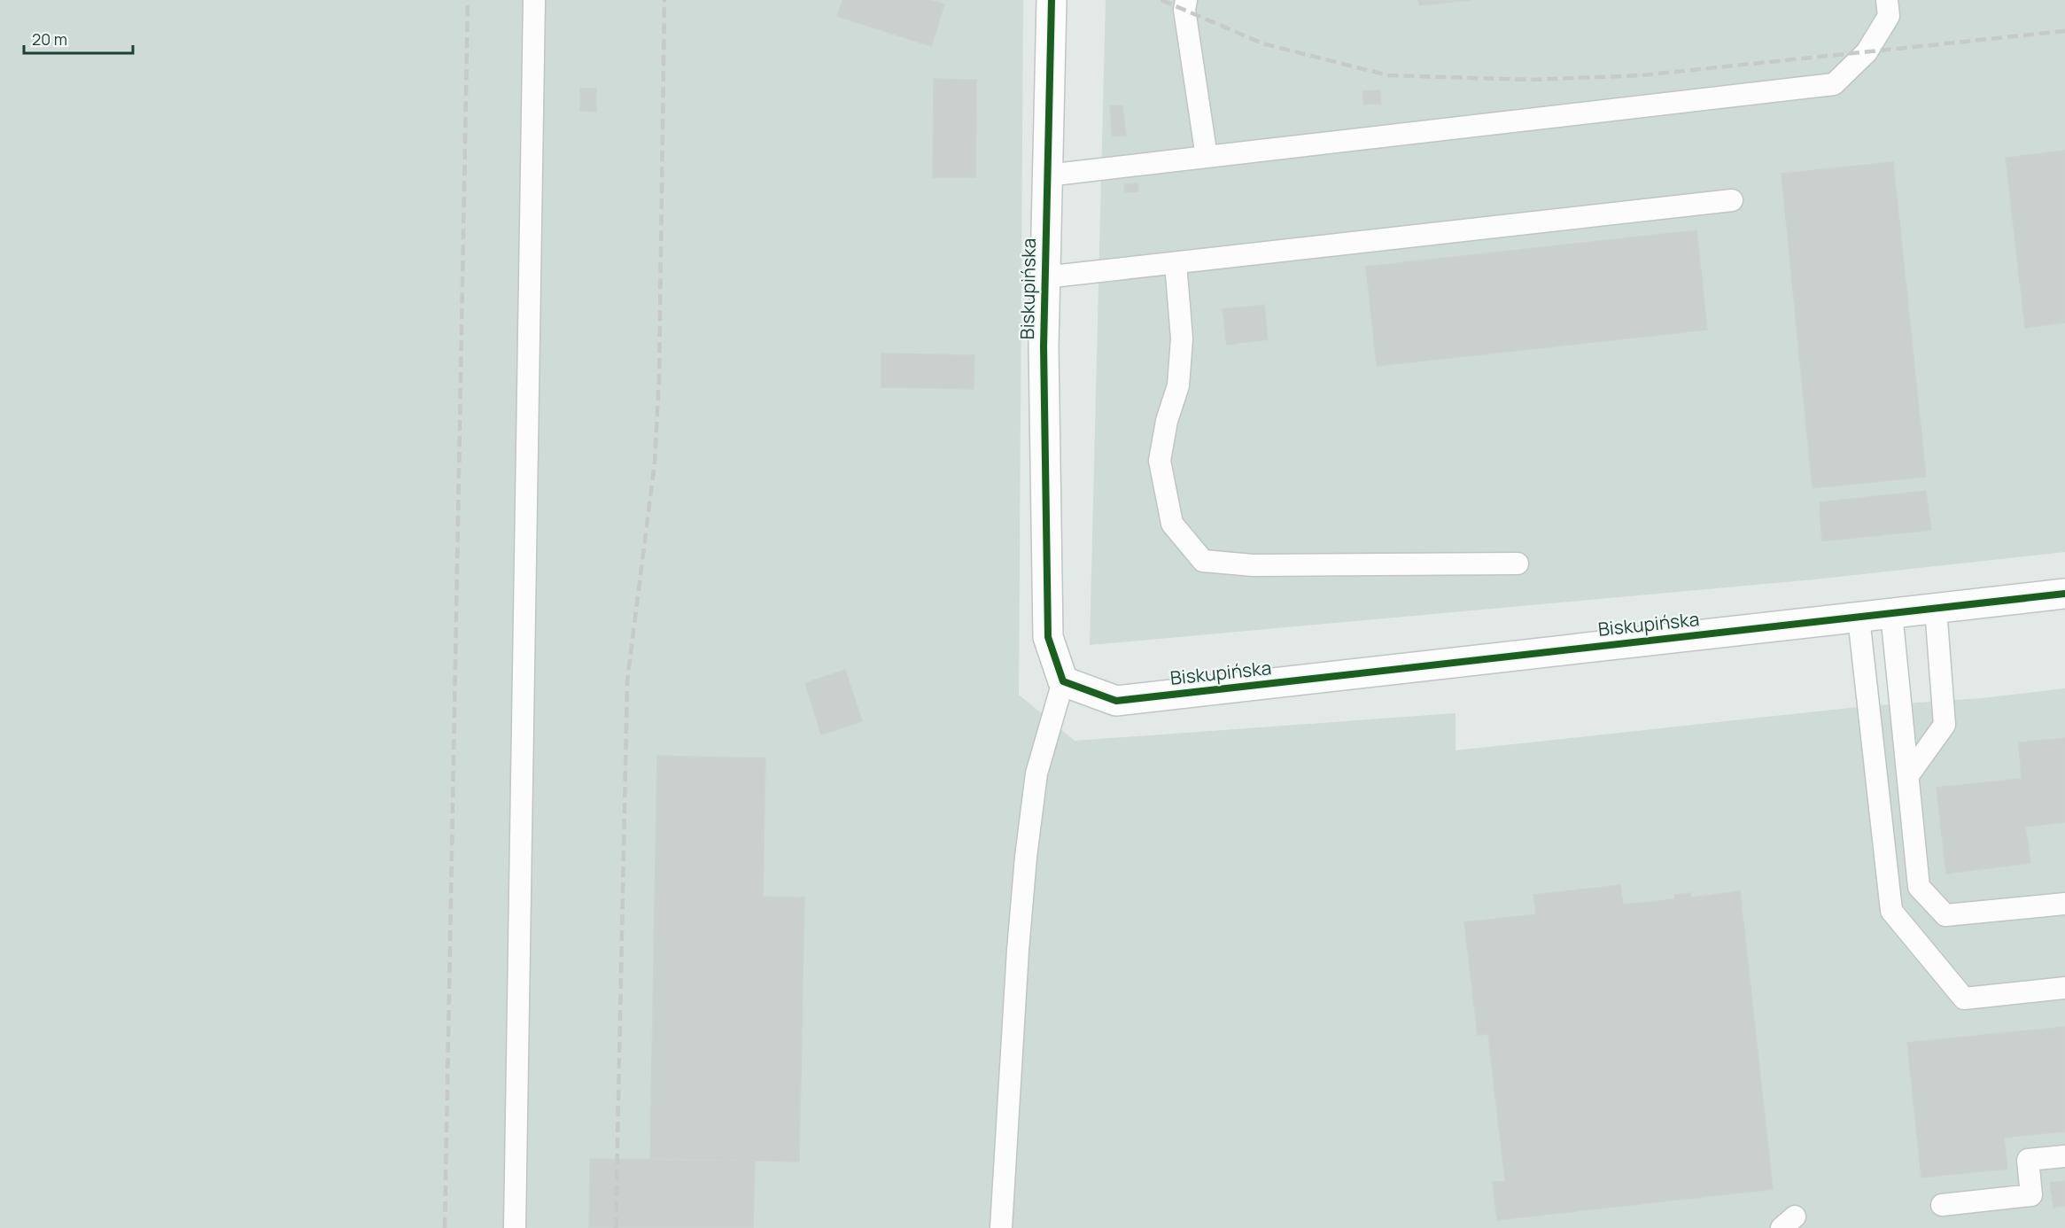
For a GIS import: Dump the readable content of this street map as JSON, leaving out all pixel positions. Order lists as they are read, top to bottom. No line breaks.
{"streets":{"street":["Biskupińska"]},"scale_bar":"20 m"}
